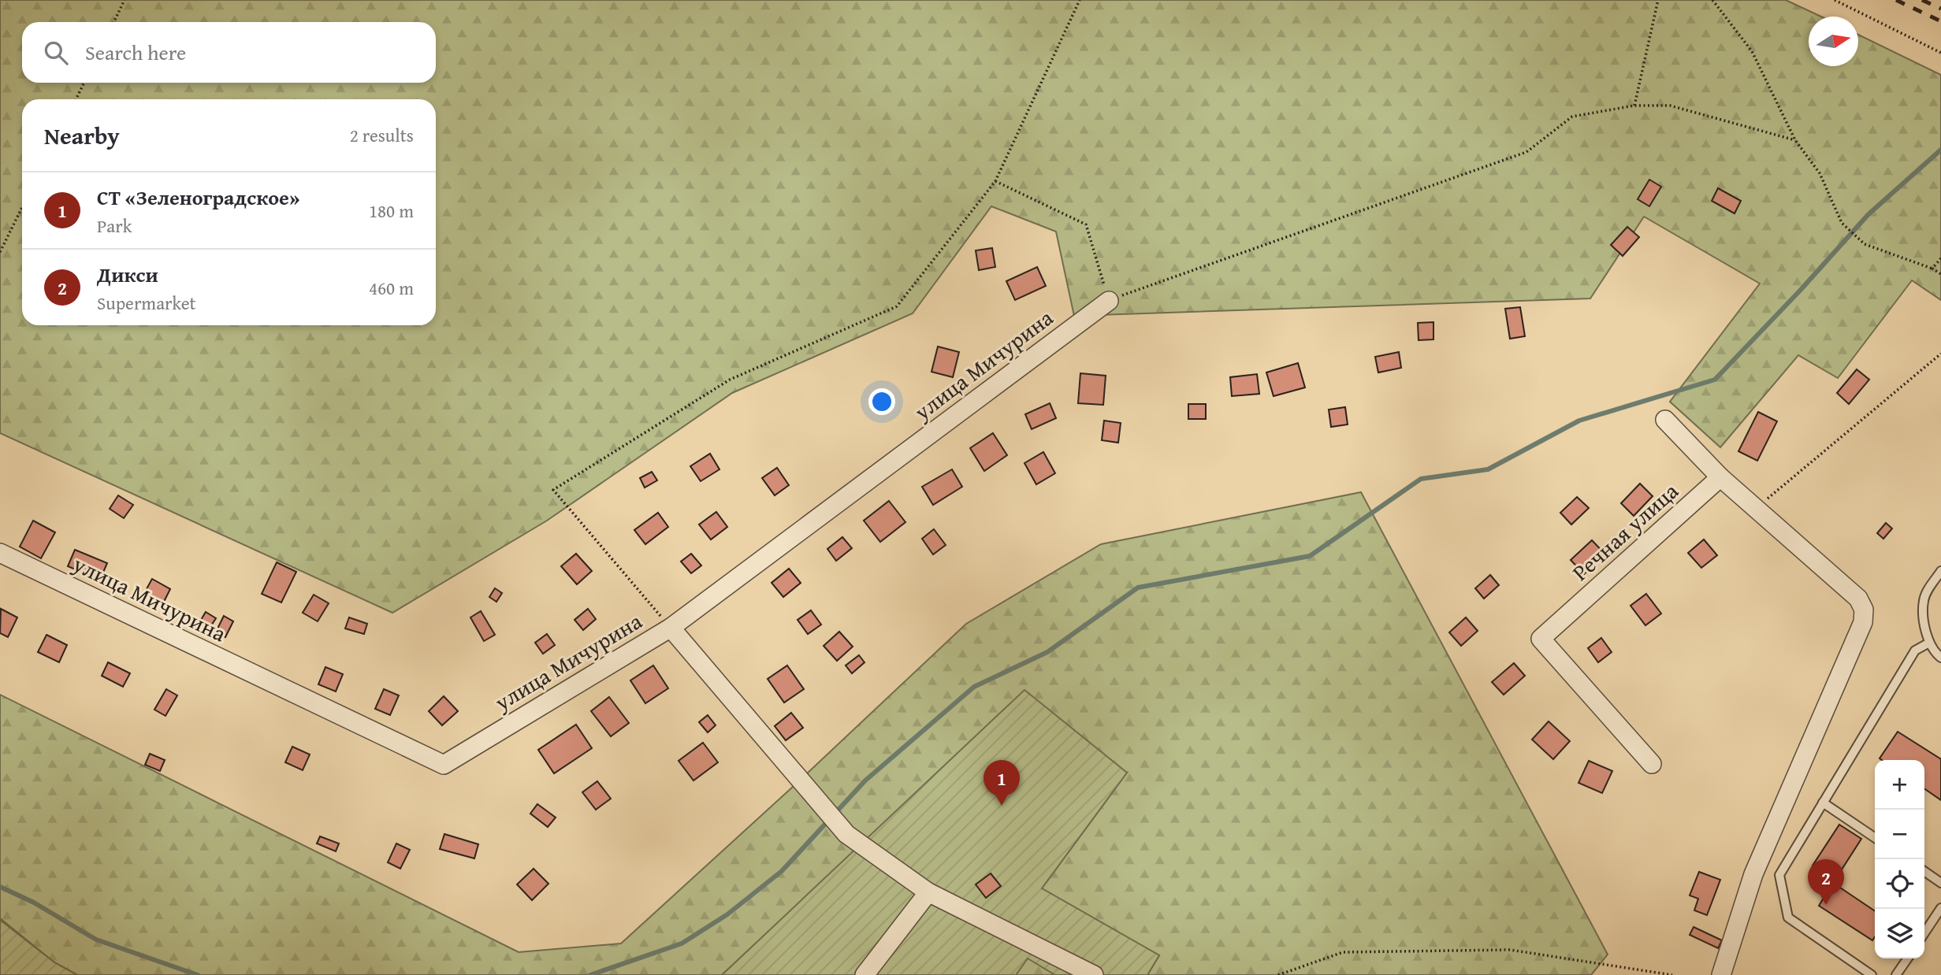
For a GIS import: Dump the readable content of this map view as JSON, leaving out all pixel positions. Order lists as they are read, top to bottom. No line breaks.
{"streets":{"street":["улица Мичурина","Речная улица"]},"north":"right","page":{"search":"Search here","heading":["Nearby","2 results"],"list":[{"mark":"1","name":"СТ «Зеленоградское»","note":"Park","value":"180 m"},{"mark":"2","name":"Дикси","note":"Supermarket","value":"460 m"}],"map_buttons":["+","−"],"pins":["1","2"]}}
